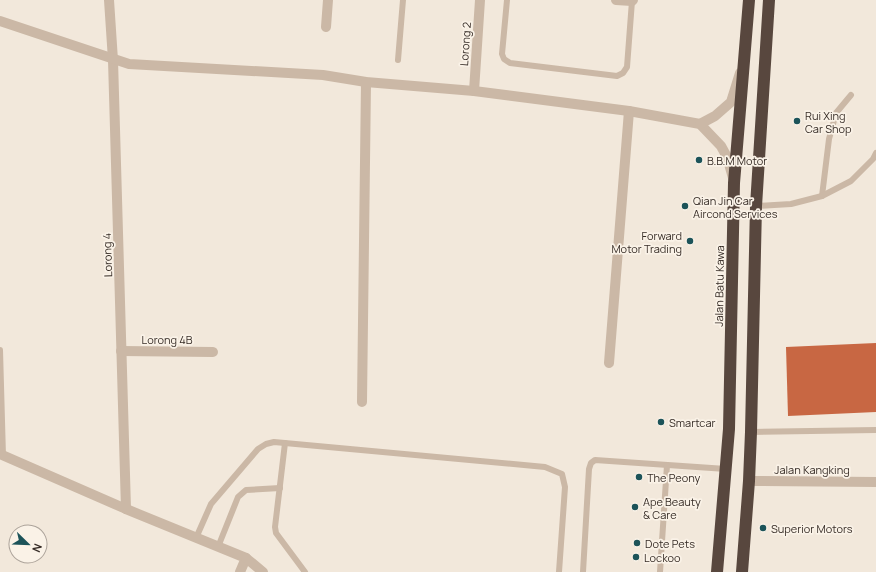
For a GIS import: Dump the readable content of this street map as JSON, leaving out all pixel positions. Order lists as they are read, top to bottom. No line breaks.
{"streets":{"highway":["Jalan Batu Kawa"],"street":["Lorong 2","Lorong 4","Lorong 4B","Jalan Kangking"]},"crossings":[["Lorong 4","Lorong 4B"]],"places":["Rui Xing Car Shop","B.B.M Motor","Qian Jin Car Aircond Services","Forward Motor Trading","Smartcar","The Peony","Ape Beauty & Care","Superior Motors","Dote Pets","Lockoo"],"north":"bottom right"}
